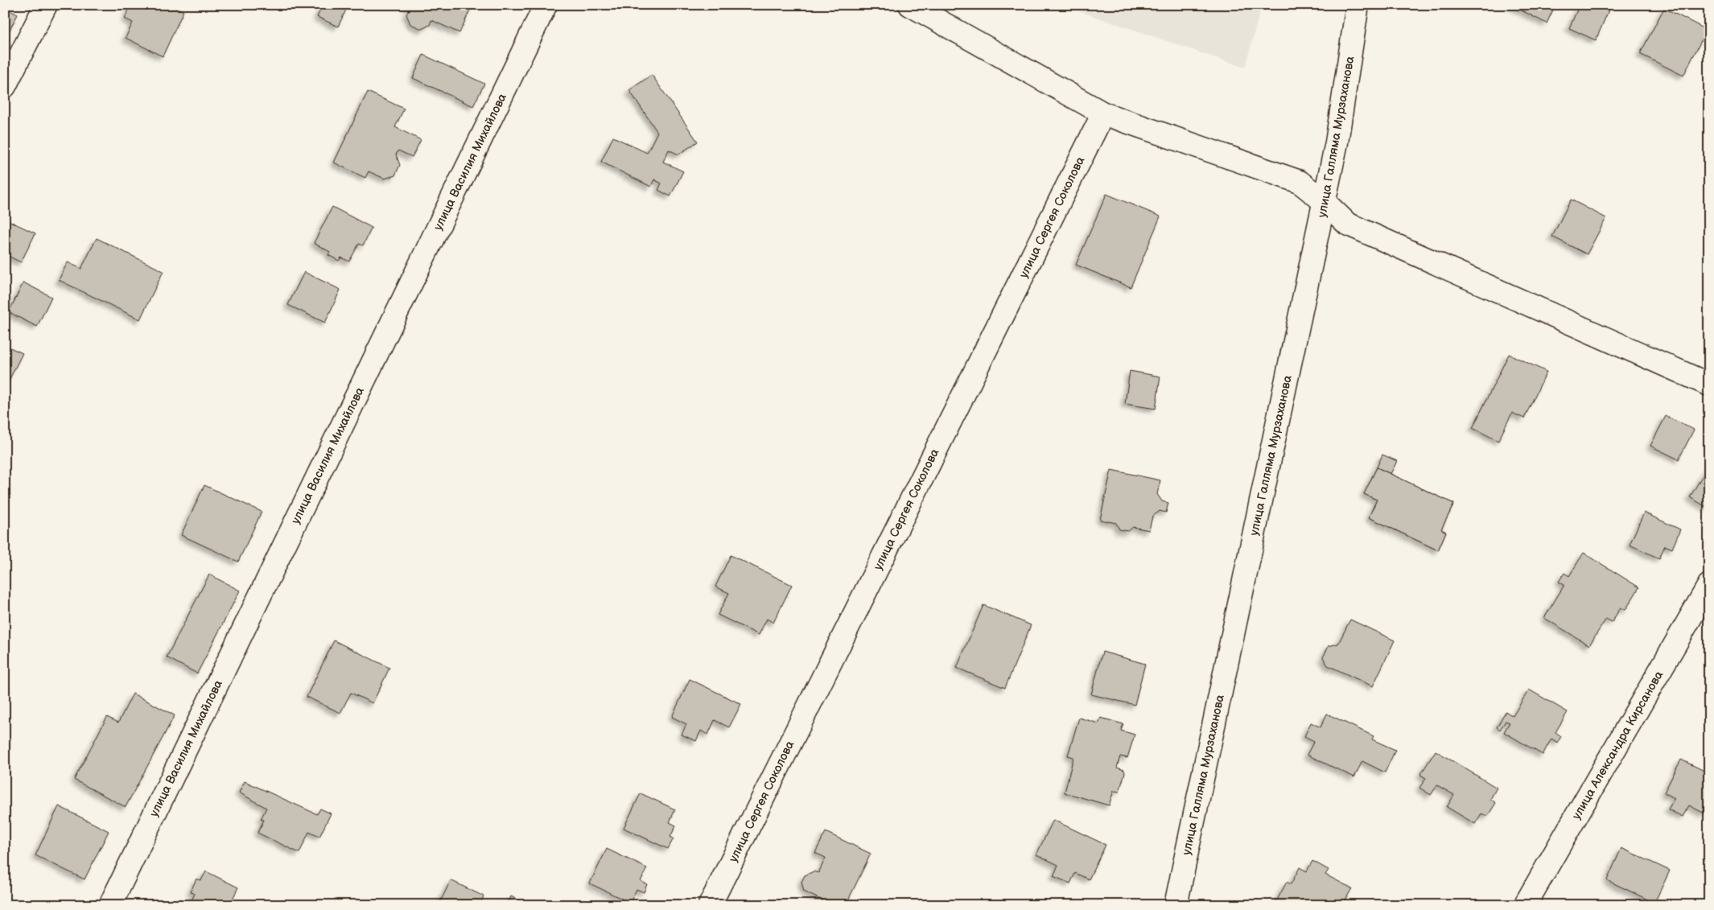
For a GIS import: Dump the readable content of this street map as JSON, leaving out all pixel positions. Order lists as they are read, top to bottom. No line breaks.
{"streets":{"street":["улица Галляма Мурзаханова","улица Василия Михайлова","улица Сергея Соколова","улица Александра Кирсанова"]}}
